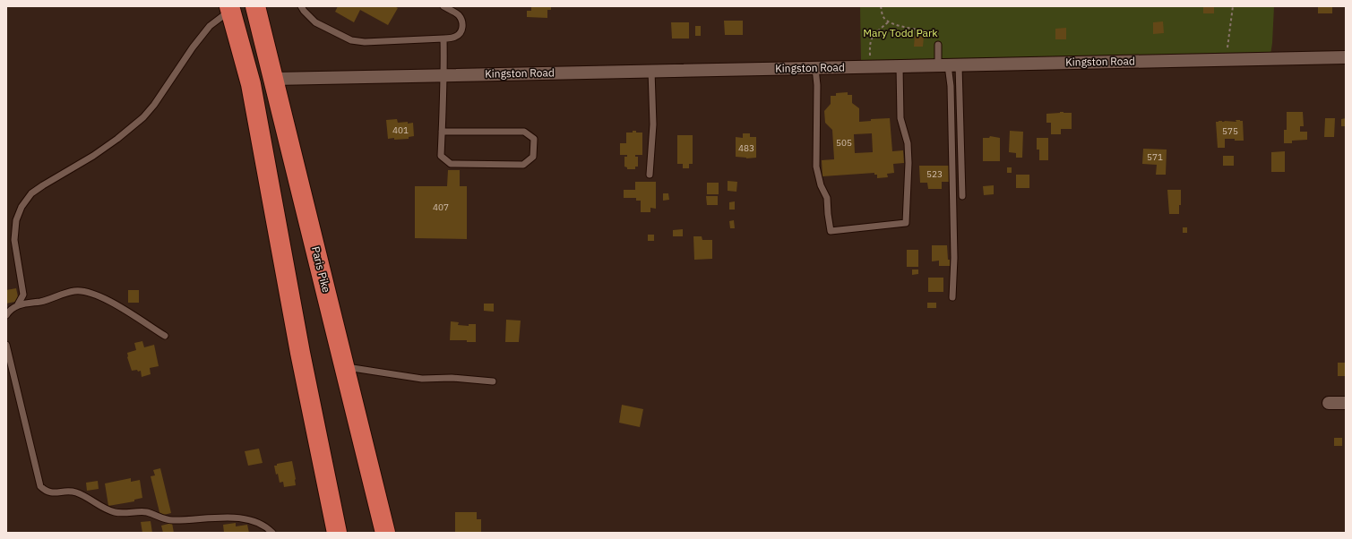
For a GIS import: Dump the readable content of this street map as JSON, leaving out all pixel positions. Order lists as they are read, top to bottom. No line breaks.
{"streets":{"highway":["Paris Pike"],"street":["Kingston Road"]},"crossings":[["Kingston Road","Paris Pike"]],"parks":["Mary Todd Park"],"house_numbers":["401","575","505","483","571","523","407"]}
